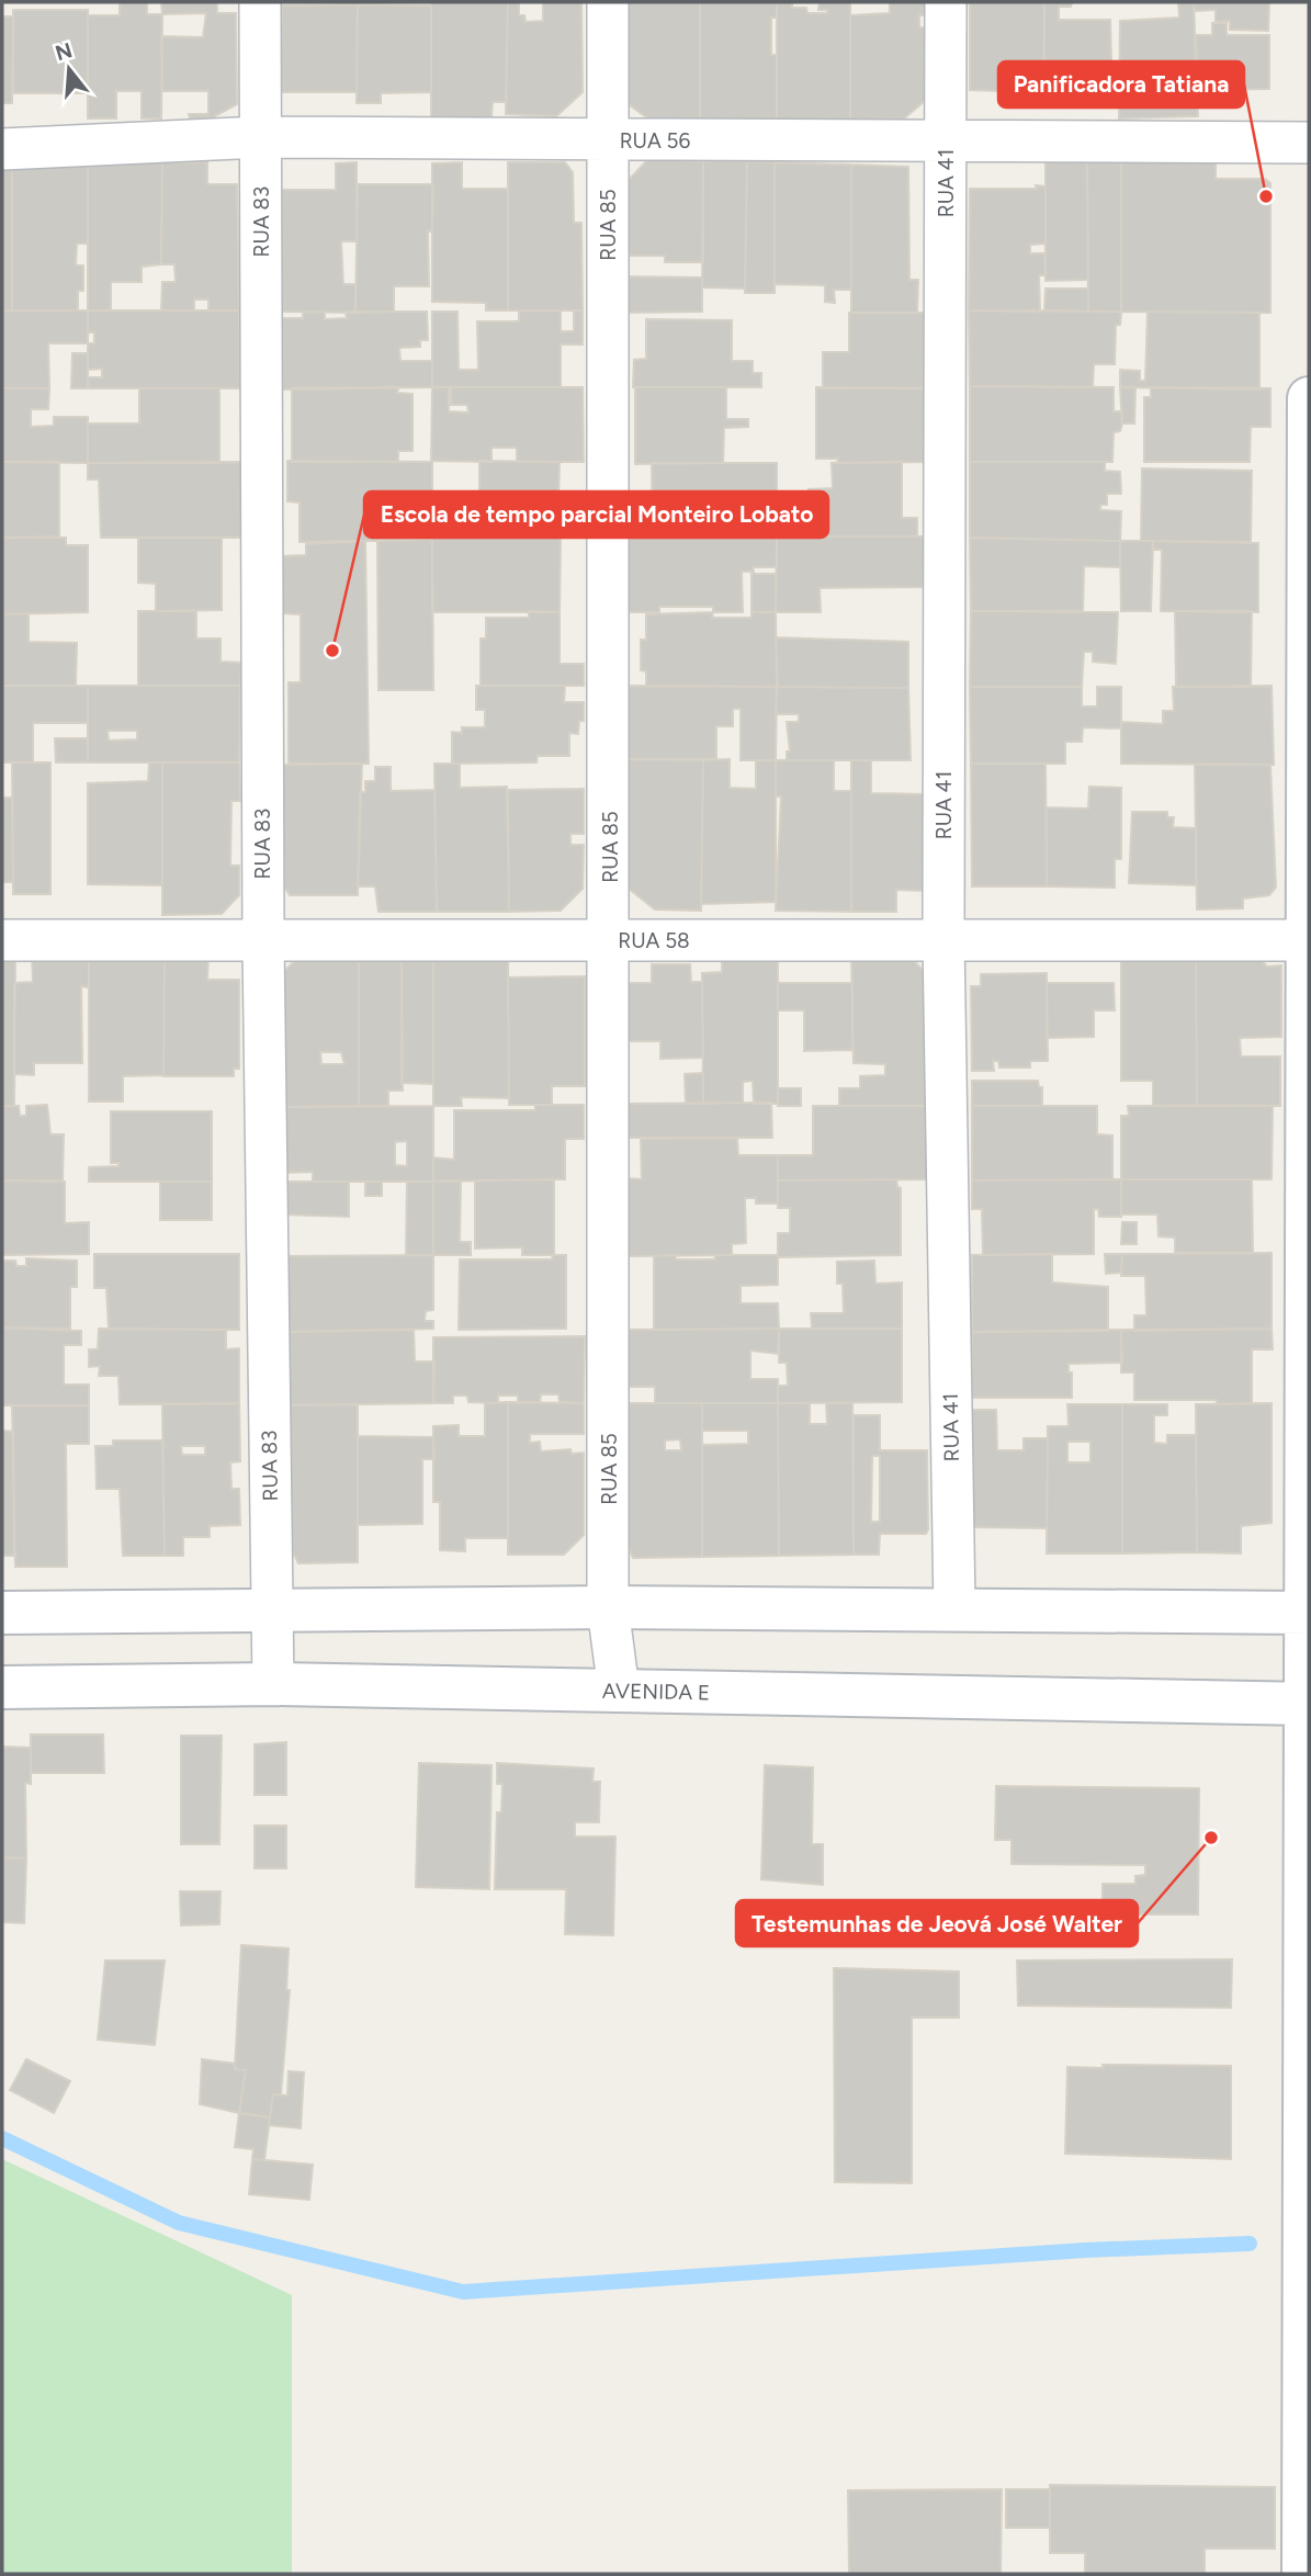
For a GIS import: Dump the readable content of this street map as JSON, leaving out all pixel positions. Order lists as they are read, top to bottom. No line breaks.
{"streets":{"street":["RUA 56","RUA 41","RUA 83","RUA 85","RUA 58","AVENIDA E"]},"crossings":[["RUA 56","RUA 41"],["RUA 56","RUA 83"],["RUA 56","RUA 85"],["RUA 41","RUA 58"],["RUA 83","RUA 58"],["RUA 83","AVENIDA E"],["RUA 85","RUA 58"],["RUA 85","AVENIDA E"]],"places":["Panificadora Tatiana","Escola de tempo parcial Monteiro Lobato","Testemunhas de Jeová José Walter"],"north":"top"}
